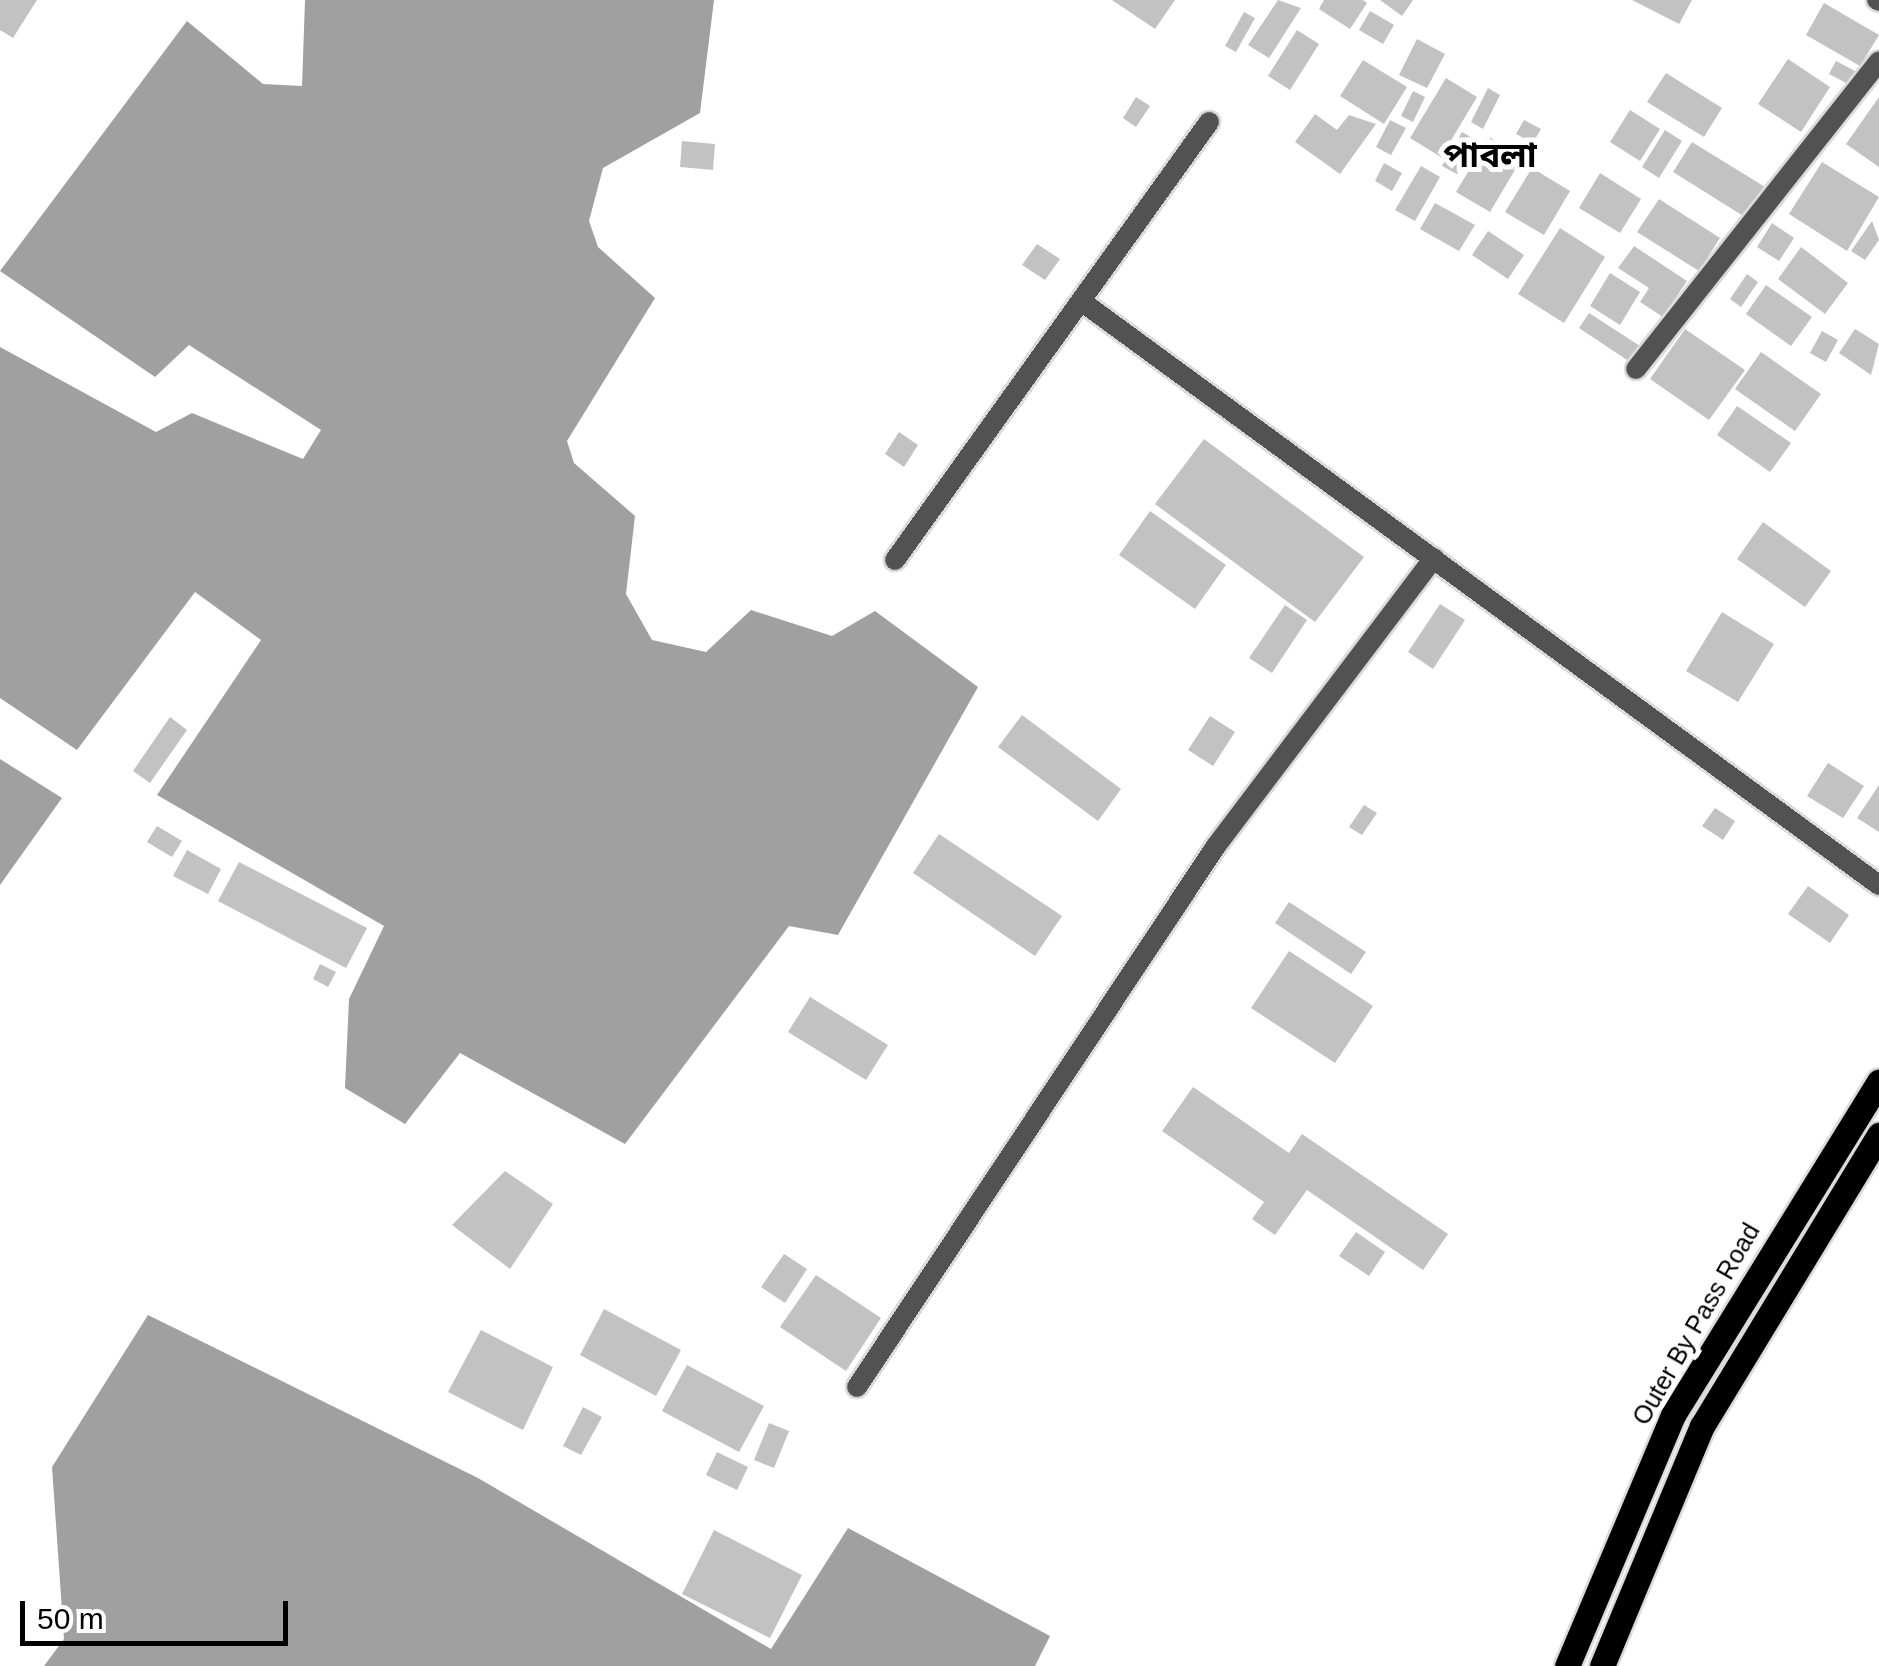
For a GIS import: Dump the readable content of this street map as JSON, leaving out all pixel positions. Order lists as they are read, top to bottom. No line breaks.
{"streets":{"main road":["Outer By Pass Road"]},"districts":["পাবলা"],"scale_bar":"50 m"}
